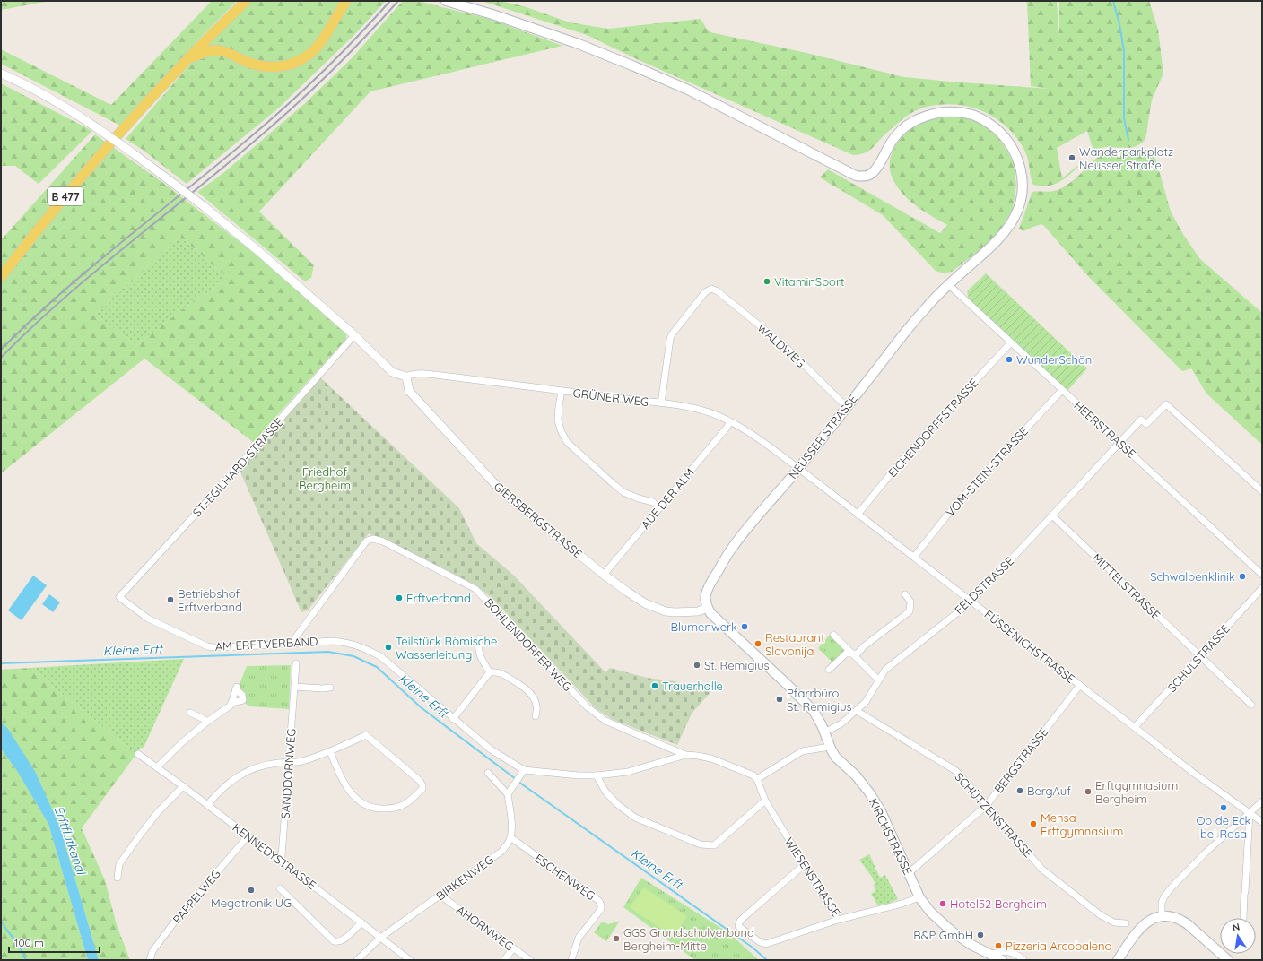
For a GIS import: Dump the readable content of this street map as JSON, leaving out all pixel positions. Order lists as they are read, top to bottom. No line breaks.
{"streets":{"main road":["B 477","NEUSSER STRASSE","KIRCHSTRASSE"],"street":["WALDWEG","GRÜNER WEG","EICHENDORFFSTRASSE","HEERSTRASSE","ST.-EGILHARD-STRASSE","VOM-STEIN-STRASSE","AUF DER ALM","GIERSBERGSTRASSE","FELDSTRASSE","MITTELSTRASSE","AM ERFTVERBAND","BOHLENDORFER WEG","FÜSSENICHSTRASSE","SCHULSTRASSE","BERGSTRASSE","SANDDORNWEG","SCHÜTZENSTRASSE","KENNEDYSTRASSE","ESCHENWEG","WIESENSTRASSE","BIRKENWEG","PAPPELWEG","AHORNWEG"]},"crossings":[["WALDWEG","GRÜNER WEG"],["WALDWEG","NEUSSER STRASSE"],["GRÜNER WEG","NEUSSER STRASSE"],["GRÜNER WEG","AUF DER ALM"],["GRÜNER WEG","GIERSBERGSTRASSE"],["GRÜNER WEG","FÜSSENICHSTRASSE"],["EICHENDORFFSTRASSE","HEERSTRASSE"],["EICHENDORFFSTRASSE","FÜSSENICHSTRASSE"],["HEERSTRASSE","NEUSSER STRASSE"],["HEERSTRASSE","VOM-STEIN-STRASSE"],["HEERSTRASSE","FELDSTRASSE"],["NEUSSER STRASSE","GIERSBERGSTRASSE"],["NEUSSER STRASSE","FÜSSENICHSTRASSE"],["NEUSSER STRASSE","KIRCHSTRASSE"],["ST.-EGILHARD-STRASSE","AM ERFTVERBAND"],["VOM-STEIN-STRASSE","FÜSSENICHSTRASSE"],["AUF DER ALM","GIERSBERGSTRASSE"],["GIERSBERGSTRASSE","KIRCHSTRASSE"],["FELDSTRASSE","MITTELSTRASSE"],["FELDSTRASSE","FÜSSENICHSTRASSE"],["FELDSTRASSE","SCHÜTZENSTRASSE"],["FELDSTRASSE","KIRCHSTRASSE"],["MITTELSTRASSE","SCHULSTRASSE"],["AM ERFTVERBAND","BOHLENDORFER WEG"],["FÜSSENICHSTRASSE","SCHULSTRASSE"],["FÜSSENICHSTRASSE","BERGSTRASSE"],["BERGSTRASSE","SCHÜTZENSTRASSE"],["BERGSTRASSE","KIRCHSTRASSE"],["SANDDORNWEG","KENNEDYSTRASSE"],["KIRCHSTRASSE","WIESENSTRASSE"],["KENNEDYSTRASSE","BIRKENWEG"],["KENNEDYSTRASSE","PAPPELWEG"],["ESCHENWEG","BIRKENWEG"],["BIRKENWEG","AHORNWEG"]],"water":["Kleine Erft","Erftflutkanal"],"parks":["Friedhof Bergheim"],"places":["Wanderparkplatz Neusser Straße","VitaminSport","WunderSchön","Schwalbenklinik","Erftverband","Betriebshof Erftverband","Blumenwerk","Restaurant Slavonija","Teilstück Römische Wasserleitung","St. Remigius","Trauerhalle","Pfarrbüro St. Remigius","BergAuf","Erftgymnasium Bergheim","Op de Eck bei Rosa","Mensa Erftgymnasium","Megatronik UG","Hotel52 Bergheim","B&P GmbH","GGS Grundschulverbund Bergheim-Mitte","Pizzeria Arcobaleno"],"scale_bar":"100 m","north":"top"}
